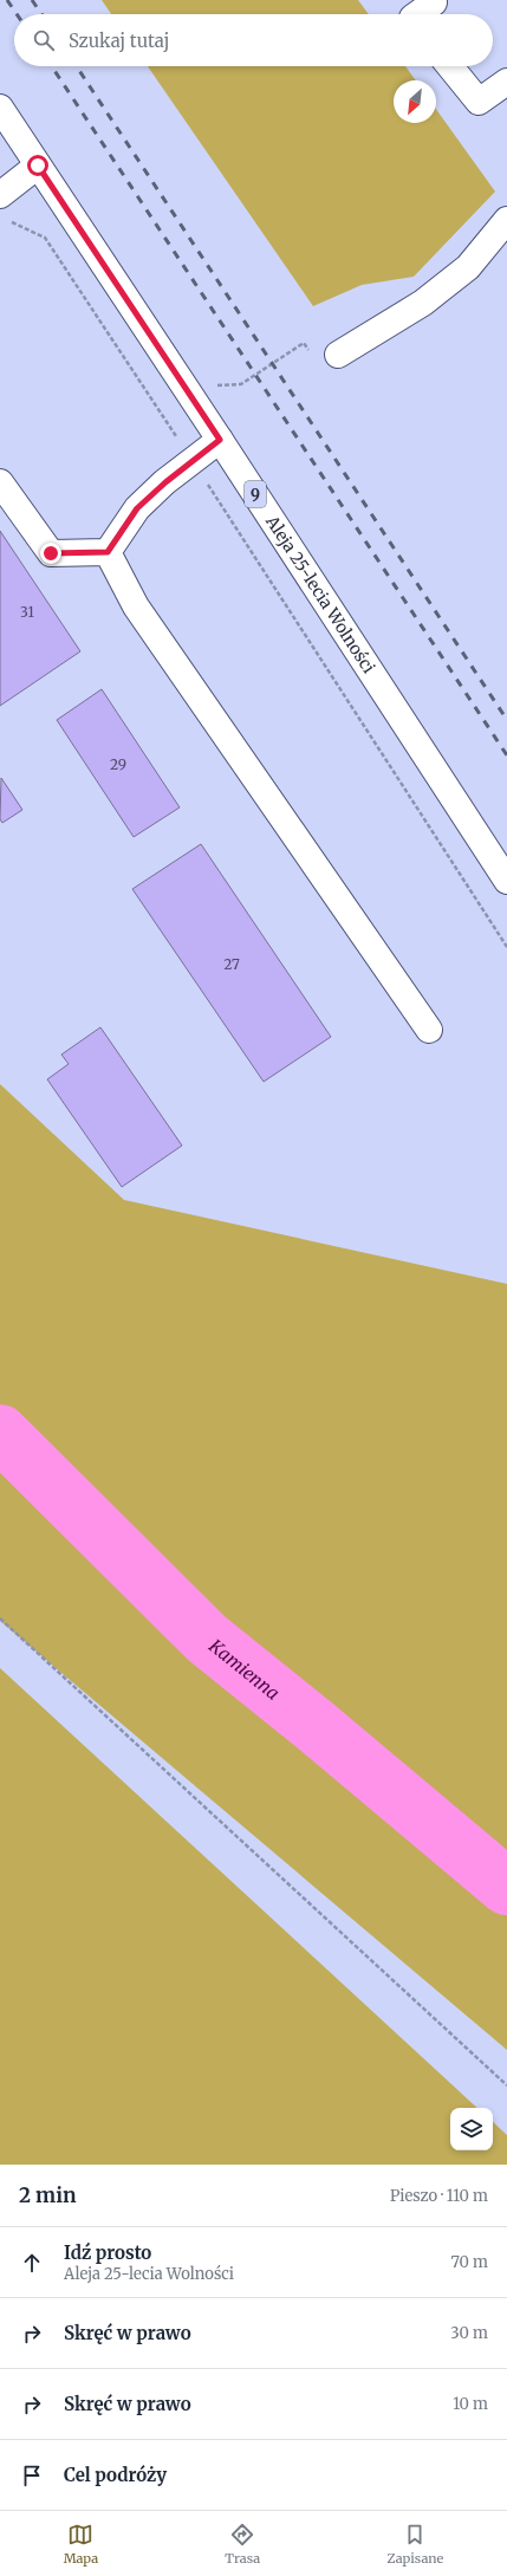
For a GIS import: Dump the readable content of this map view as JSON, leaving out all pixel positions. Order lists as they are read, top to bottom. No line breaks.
{"streets":{"main road":["9","Aleja 25-lecia Wolności"]},"water":["Kamienna"],"house_numbers":["31","29","27"],"north":"bottom left","page":{"search":"Szukaj tutaj","heading":["2 min","Pieszo · 110 m"],"list":[["Idź prosto","Aleja 25-lecia Wolności","70 m"],["Skręć w prawo","30 m"],["Skręć w prawo","10 m"],"Cel podróży"],"nav":["Mapa","Trasa","Zapisane"]}}
